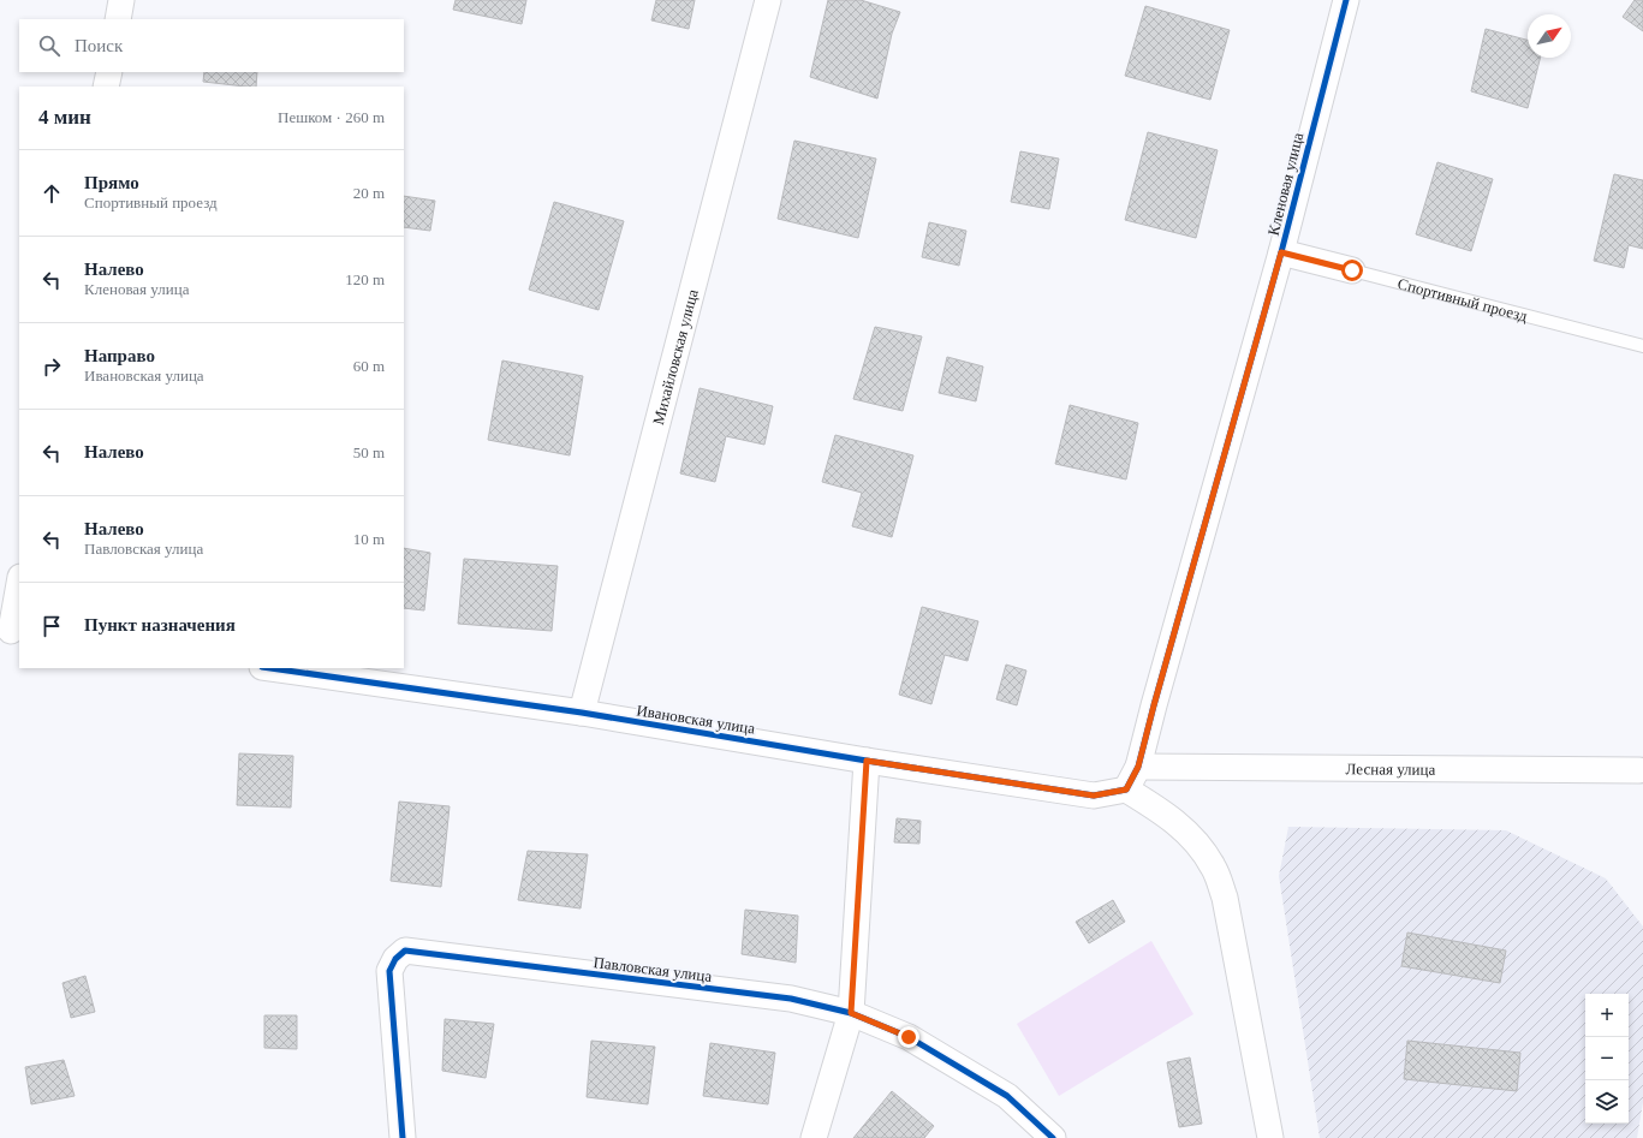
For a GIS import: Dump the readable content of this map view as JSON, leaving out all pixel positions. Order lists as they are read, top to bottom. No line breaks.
{"streets":{"street":["Кленовая улица","Спортивный проезд","Михайловская улица","Ивановская улица","Лесная улица","Павловская улица"]},"crossings":[["Кленовая улица","Спортивный проезд"],["Кленовая улица","Ивановская улица"],["Кленовая улица","Лесная улица"],["Михайловская улица","Ивановская улица"]],"north":"top right","page":{"search":"Поиск","heading":["4 мин","Пешком · 260 m"],"list":[["Прямо","Спортивный проезд","20 m"],["Налево","Кленовая улица","120 m"],["Направо","Ивановская улица","60 m"],["Налево","50 m"],["Налево","Павловская улица","10 m"],"Пункт назначения"],"map_buttons":["+","−"]}}
